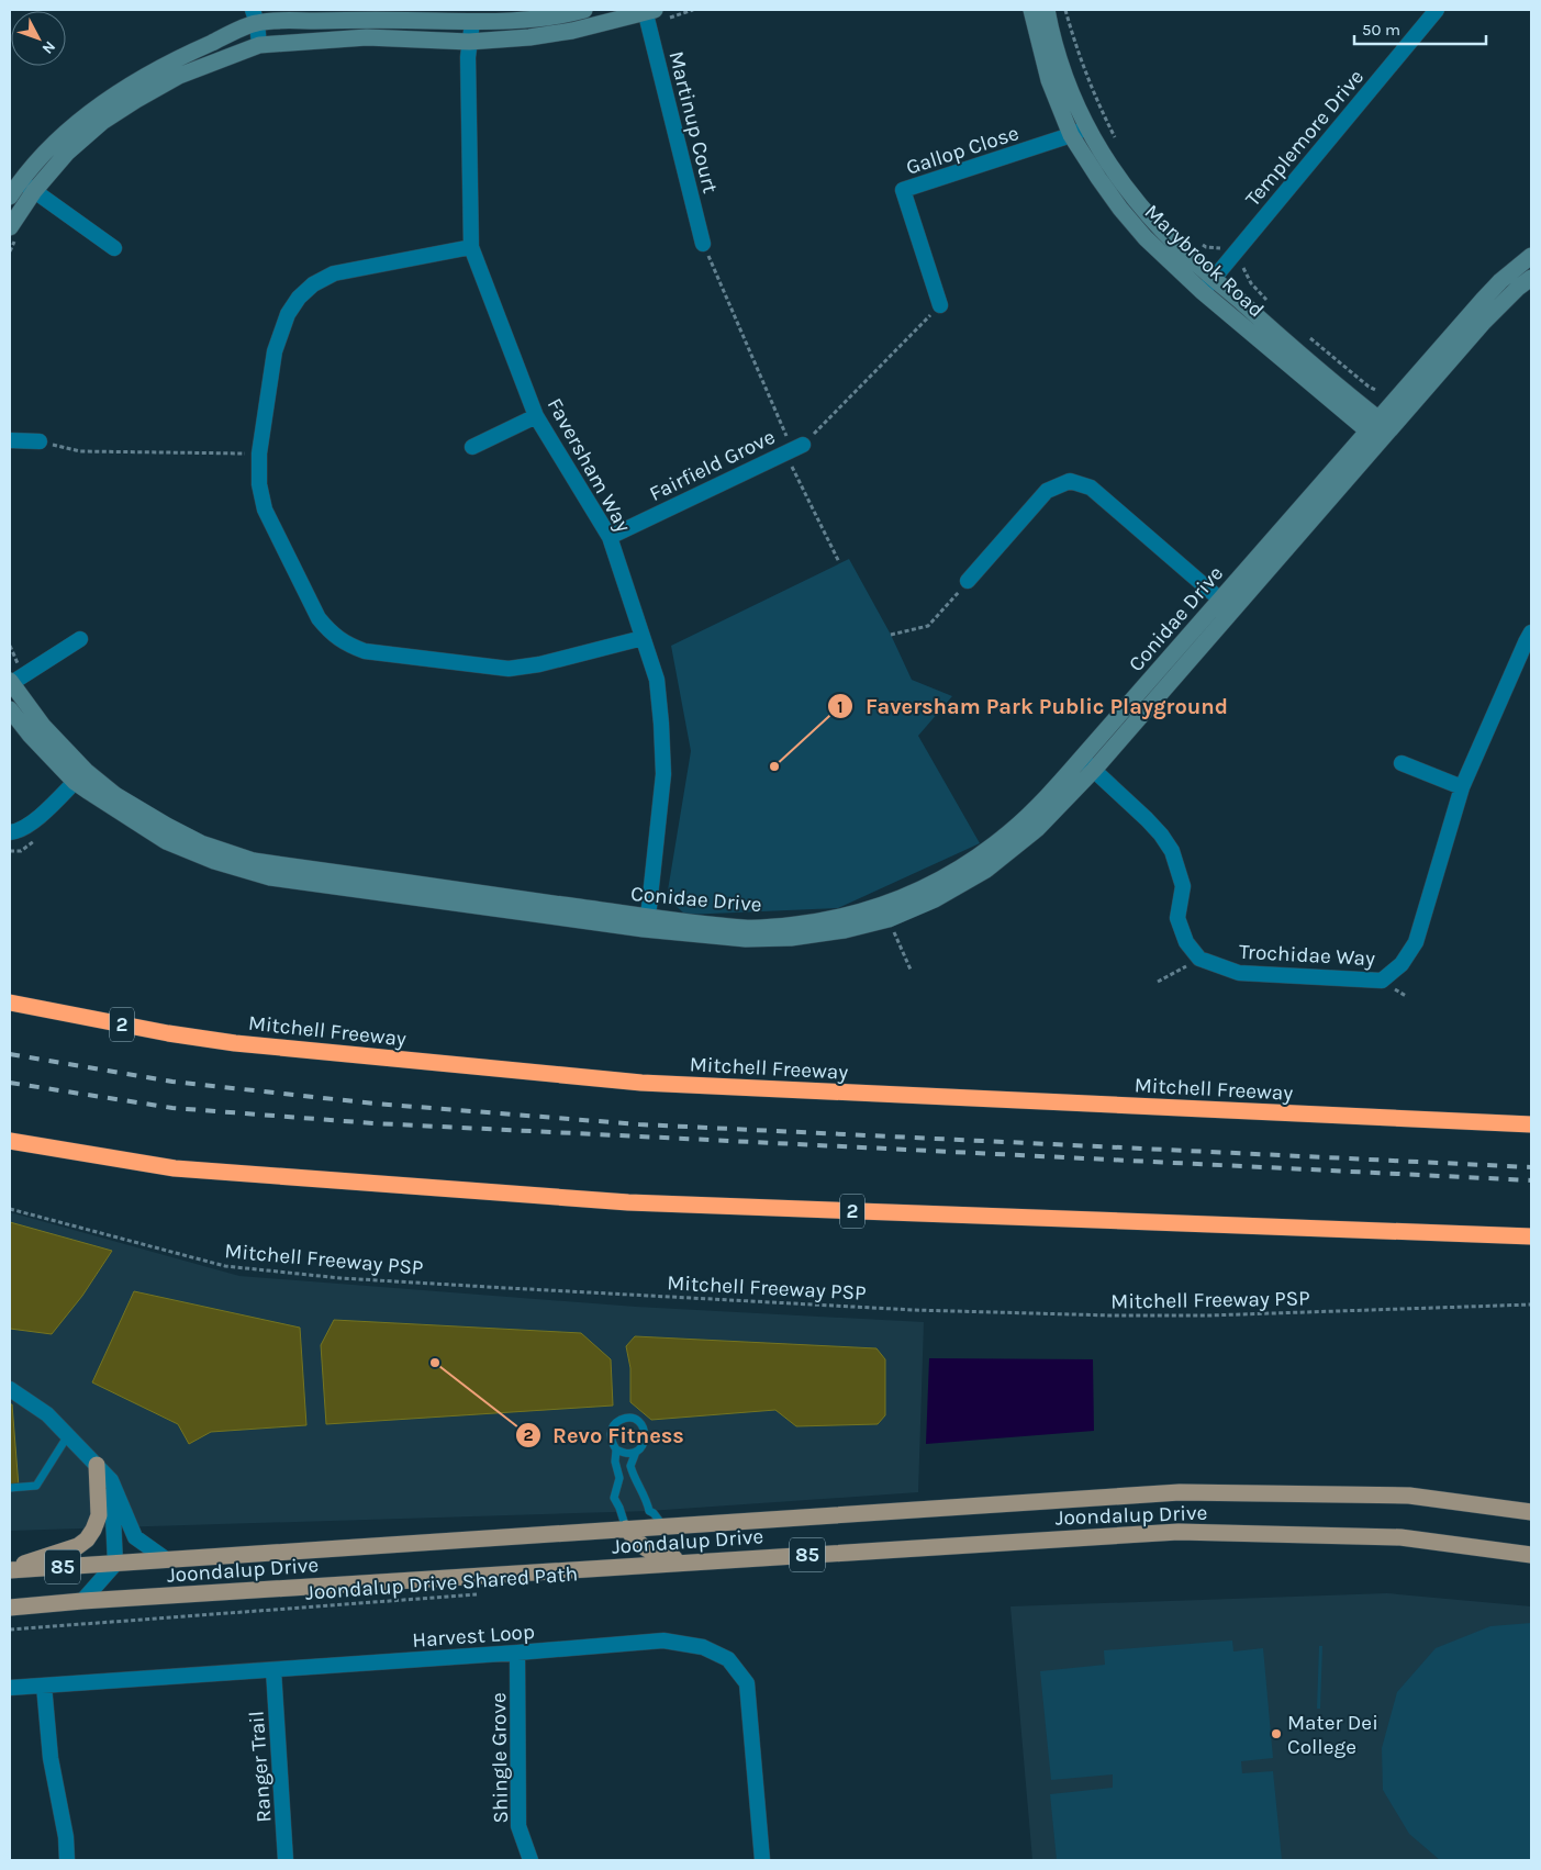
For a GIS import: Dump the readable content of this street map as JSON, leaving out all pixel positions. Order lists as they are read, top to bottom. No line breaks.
{"streets":{"highway":["2","Mitchell Freeway"],"main road":["Joondalup Drive","85"],"street":["Martinup Court","Templemore Drive","Gallop Close","Marybrook Road","Faversham Way","Fairfield Grove","Conidae Drive","Trochidae Way","Harvest Loop","Shingle Grove","Ranger Trail"],"path":["Mitchell Freeway PSP","Joondalup Drive Shared Path"]},"crossings":[["Templemore Drive","Marybrook Road"],["Gallop Close","Marybrook Road"],["Marybrook Road","Conidae Drive"],["Faversham Way","Fairfield Grove"],["Faversham Way","Conidae Drive"],["Harvest Loop","Shingle Grove"],["Harvest Loop","Ranger Trail"]],"places":["Faversham Park Public Playground","Revo Fitness","Mater Dei College"],"scale_bar":"50 m","north":"bottom right"}
